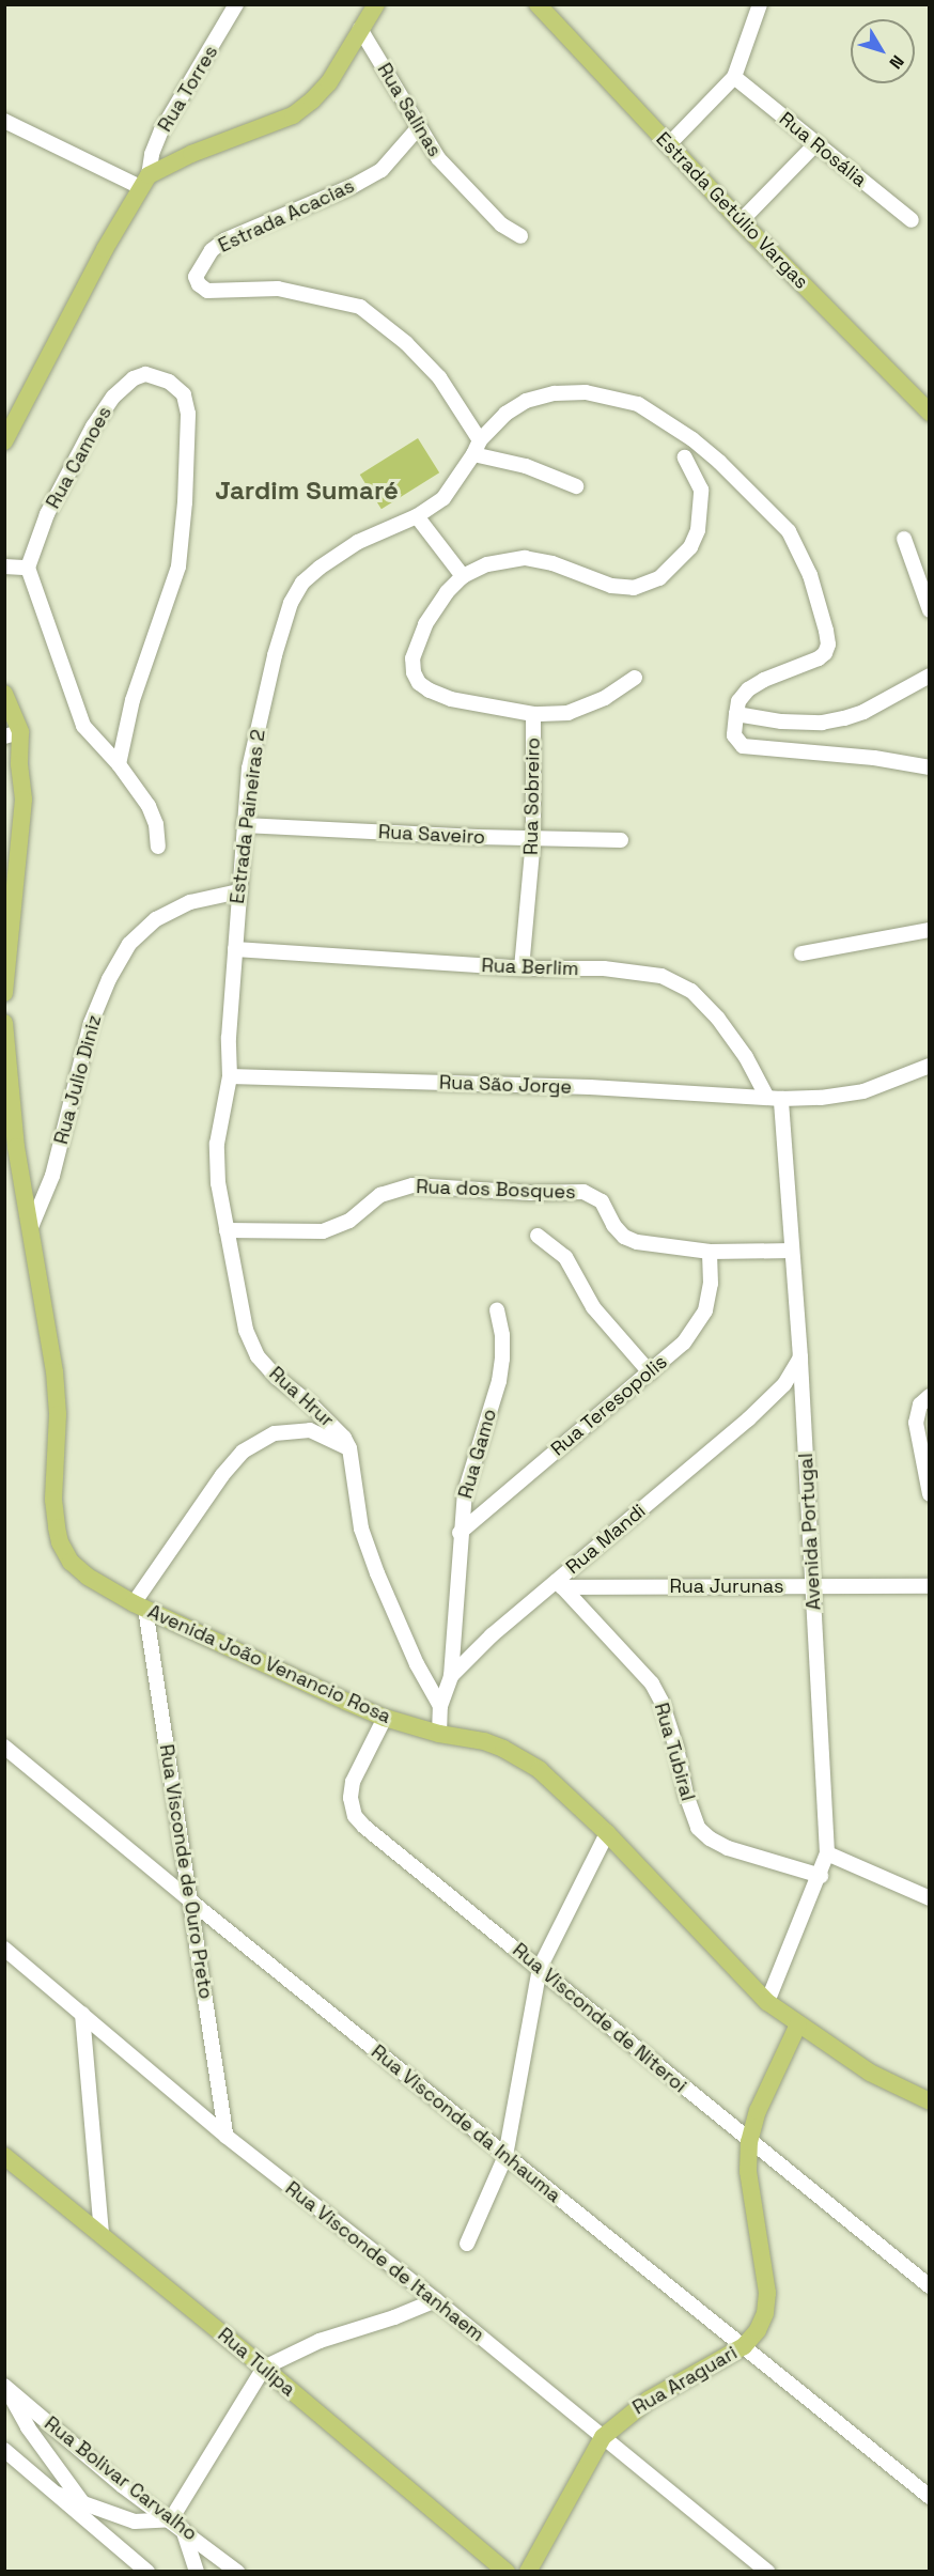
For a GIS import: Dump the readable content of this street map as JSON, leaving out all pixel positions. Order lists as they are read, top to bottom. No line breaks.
{"streets":{"main road":["Estrada Getúlio Vargas","Avenida João Venancio Rosa","Rua Tulipa","Rua Araguari"],"street":["Rua Torres","Rua Salinas","Rua Rosália","Estrada Acacias","Rua Camoes","Rua Sobreiro","Estrada Paineiras 2","Rua Saveiro","Rua Berlim","Rua Julio Diniz","Rua São Jorge","Rua dos Bosques","Rua Hrur","Rua Teresopolis","Rua Gamo","Avenida Portugal","Rua Mandi","Rua Jurunas","Rua Tubiral","Rua Visconde de Ouro Preto","Rua Visconde de Niteroi","Rua Visconde da Inhauma","Rua Visconde de Itanhaem","Rua Bolivar Carvalho"]},"crossings":[["Rua Salinas","Estrada Acacias"],["Estrada Acacias","Estrada Paineiras 2"],["Rua Sobreiro","Rua Saveiro"],["Rua Sobreiro","Rua Berlim"],["Estrada Paineiras 2","Rua Saveiro"],["Estrada Paineiras 2","Rua Berlim"],["Estrada Paineiras 2","Rua Julio Diniz"],["Estrada Paineiras 2","Rua São Jorge"],["Estrada Paineiras 2","Rua Hrur"],["Rua Berlim","Rua São Jorge"],["Rua Berlim","Avenida Portugal"],["Rua Julio Diniz","Avenida João Venancio Rosa"],["Rua São Jorge","Rua Hrur"],["Rua São Jorge","Avenida Portugal"],["Rua dos Bosques","Rua Hrur"],["Rua dos Bosques","Rua Teresopolis"],["Rua dos Bosques","Avenida Portugal"],["Rua Hrur","Rua Mandi"],["Rua Teresopolis","Rua Gamo"],["Rua Gamo","Rua Mandi"],["Avenida Portugal","Rua Mandi"],["Avenida Portugal","Rua Jurunas"],["Avenida Portugal","Avenida João Venancio Rosa"],["Avenida Portugal","Rua Tubiral"],["Rua Mandi","Rua Jurunas"],["Rua Mandi","Avenida João Venancio Rosa"],["Rua Mandi","Rua Tubiral"],["Rua Jurunas","Rua Tubiral"],["Avenida João Venancio Rosa","Rua Visconde de Ouro Preto"],["Avenida João Venancio Rosa","Rua Visconde de Niteroi"],["Avenida João Venancio Rosa","Rua Araguari"],["Rua Visconde de Ouro Preto","Rua Visconde da Inhauma"],["Rua Visconde de Ouro Preto","Rua Visconde de Itanhaem"],["Rua Visconde de Niteroi","Rua Araguari"],["Rua Visconde da Inhauma","Rua Araguari"],["Rua Visconde de Itanhaem","Rua Araguari"]],"districts":["Jardim Sumaré"],"north":"bottom right"}
